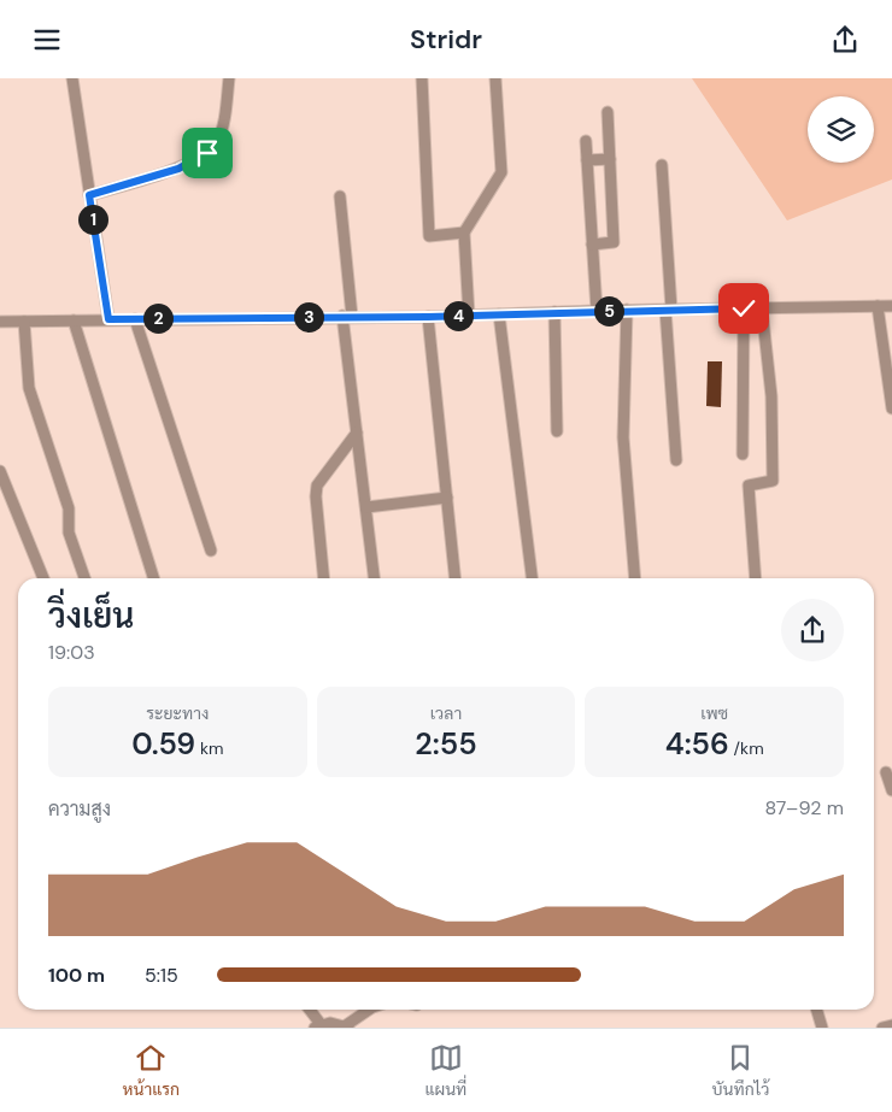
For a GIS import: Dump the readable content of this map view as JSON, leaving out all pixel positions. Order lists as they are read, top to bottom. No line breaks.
{"page":{"header":"Stridr","pins":["1","5","4","3","2"],"heading":["วิ่งเย็น","19:03"],"stats":[["ระยะทาง","0.59 km"],["เวลา","2:55"],["เพซ","4:56 /km"]],"chart":["ความสูง","87–92 m"],"list":[{"name":"100 m","note":"5:15"}],"tabs":["หน้าแรก","แผนที่","บันทึกไว้"]}}
